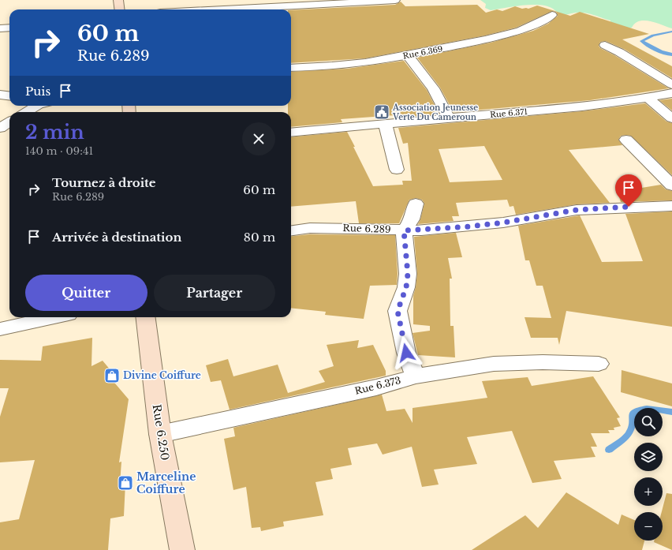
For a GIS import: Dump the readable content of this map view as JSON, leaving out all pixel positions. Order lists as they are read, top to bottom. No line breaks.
{"streets":{"main road":["Rue 6.250"],"street":["Rue 6.369","Rue 6.371","Rue 6.289","Rue 6.373"]},"crossings":[["Rue 6.373","Rue 6.250"]],"places":{"public building":["Association Jeunesse Verte Du Cameroun"],"shop":["Divine Coiffure","Marceline Coiffure"]},"page":{"turn":["60 m","Rue 6.289"],"then":"Puis","heading":["2 min","140 m · 09:41"],"list":[{"name":"Tournez à droite","note":"Rue 6.289","value":"60 m"},{"name":"Arrivée à destination","value":"80 m"}],"buttons":["Quitter","Partager"],"map_buttons":["+","−"]}}
